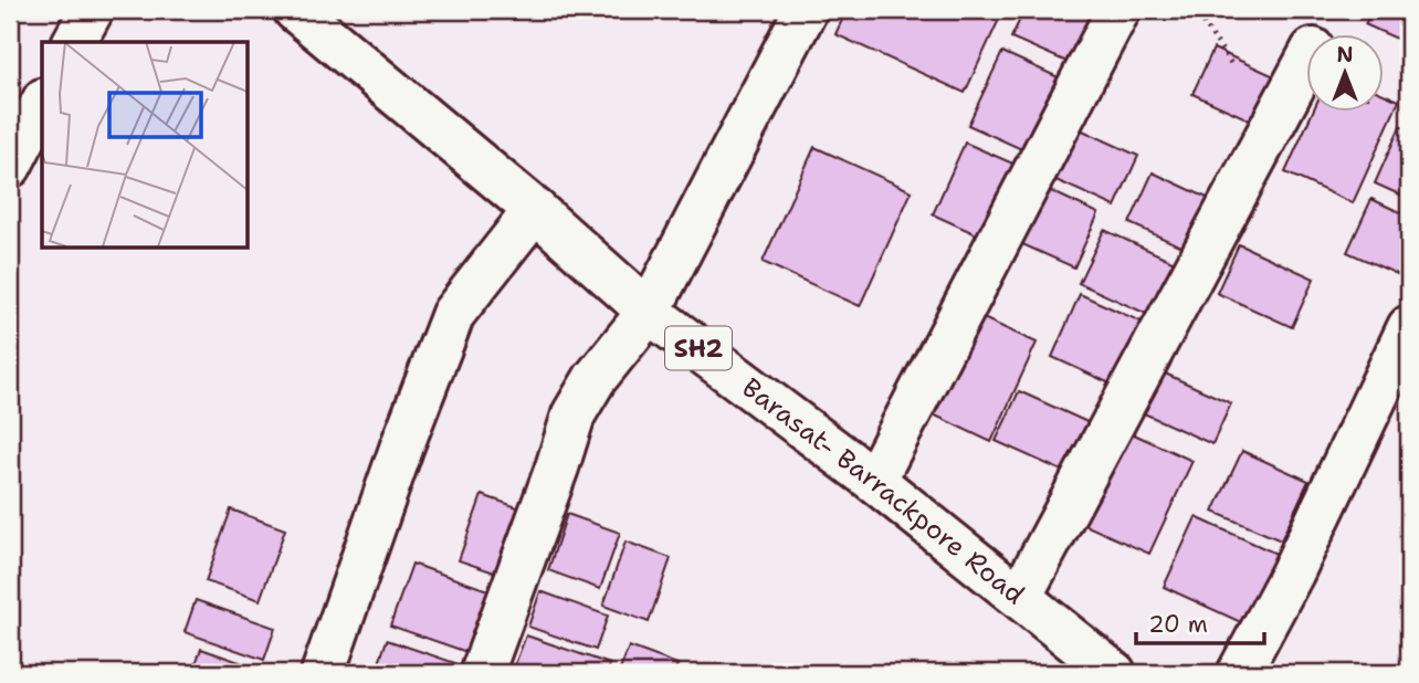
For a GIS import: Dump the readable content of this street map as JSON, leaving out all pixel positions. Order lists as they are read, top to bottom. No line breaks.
{"streets":{"street":["SH2","Barasat- Barrackpore Road"]},"scale_bar":"20 m","north":"top"}
